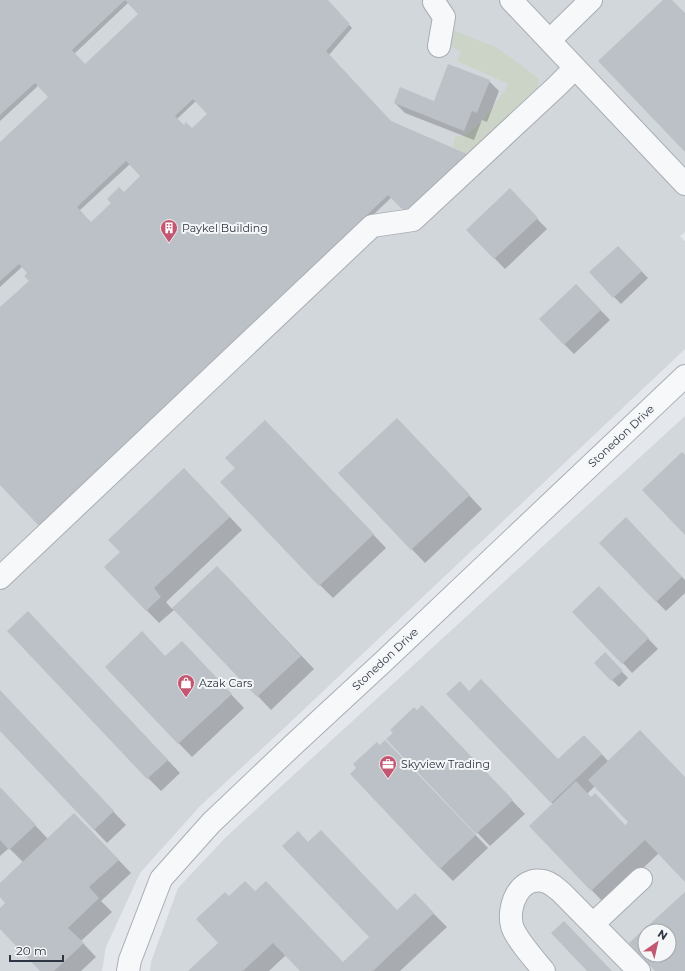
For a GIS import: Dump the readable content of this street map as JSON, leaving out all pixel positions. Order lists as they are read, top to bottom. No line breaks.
{"streets":{"street":["Stonedon Drive"]},"places":{"building":["Paykel Building"],"shop":["Azak Cars"],"office":["Skyview Trading"]},"scale_bar":"20 m","north":"top right"}
